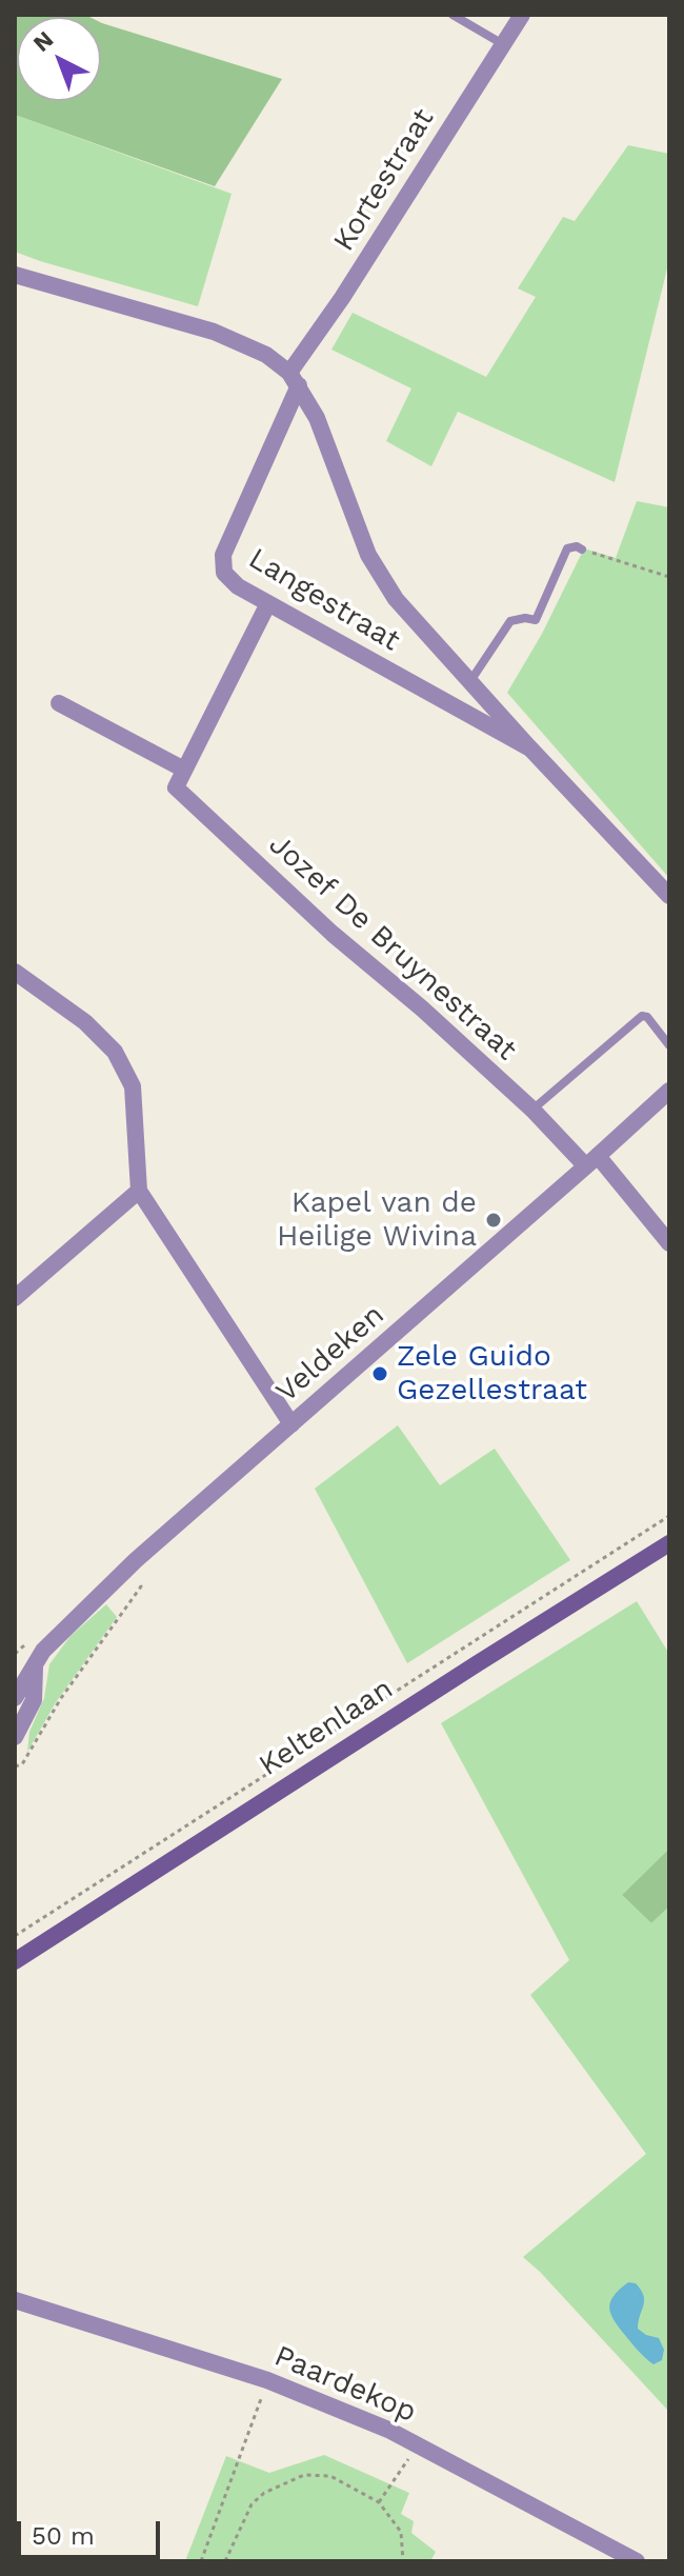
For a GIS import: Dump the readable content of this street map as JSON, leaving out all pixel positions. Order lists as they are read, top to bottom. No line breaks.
{"streets":{"main road":["Keltenlaan"],"street":["Kortestraat","Langestraat","Jozef De Bruynestraat","Veldeken","Paardekop"]},"crossings":[["Kortestraat","Langestraat"],["Jozef De Bruynestraat","Veldeken"]],"places":["Kapel van de Heilige Wivina","Zele Guido Gezellestraat"],"scale_bar":"50 m","north":"top left"}
